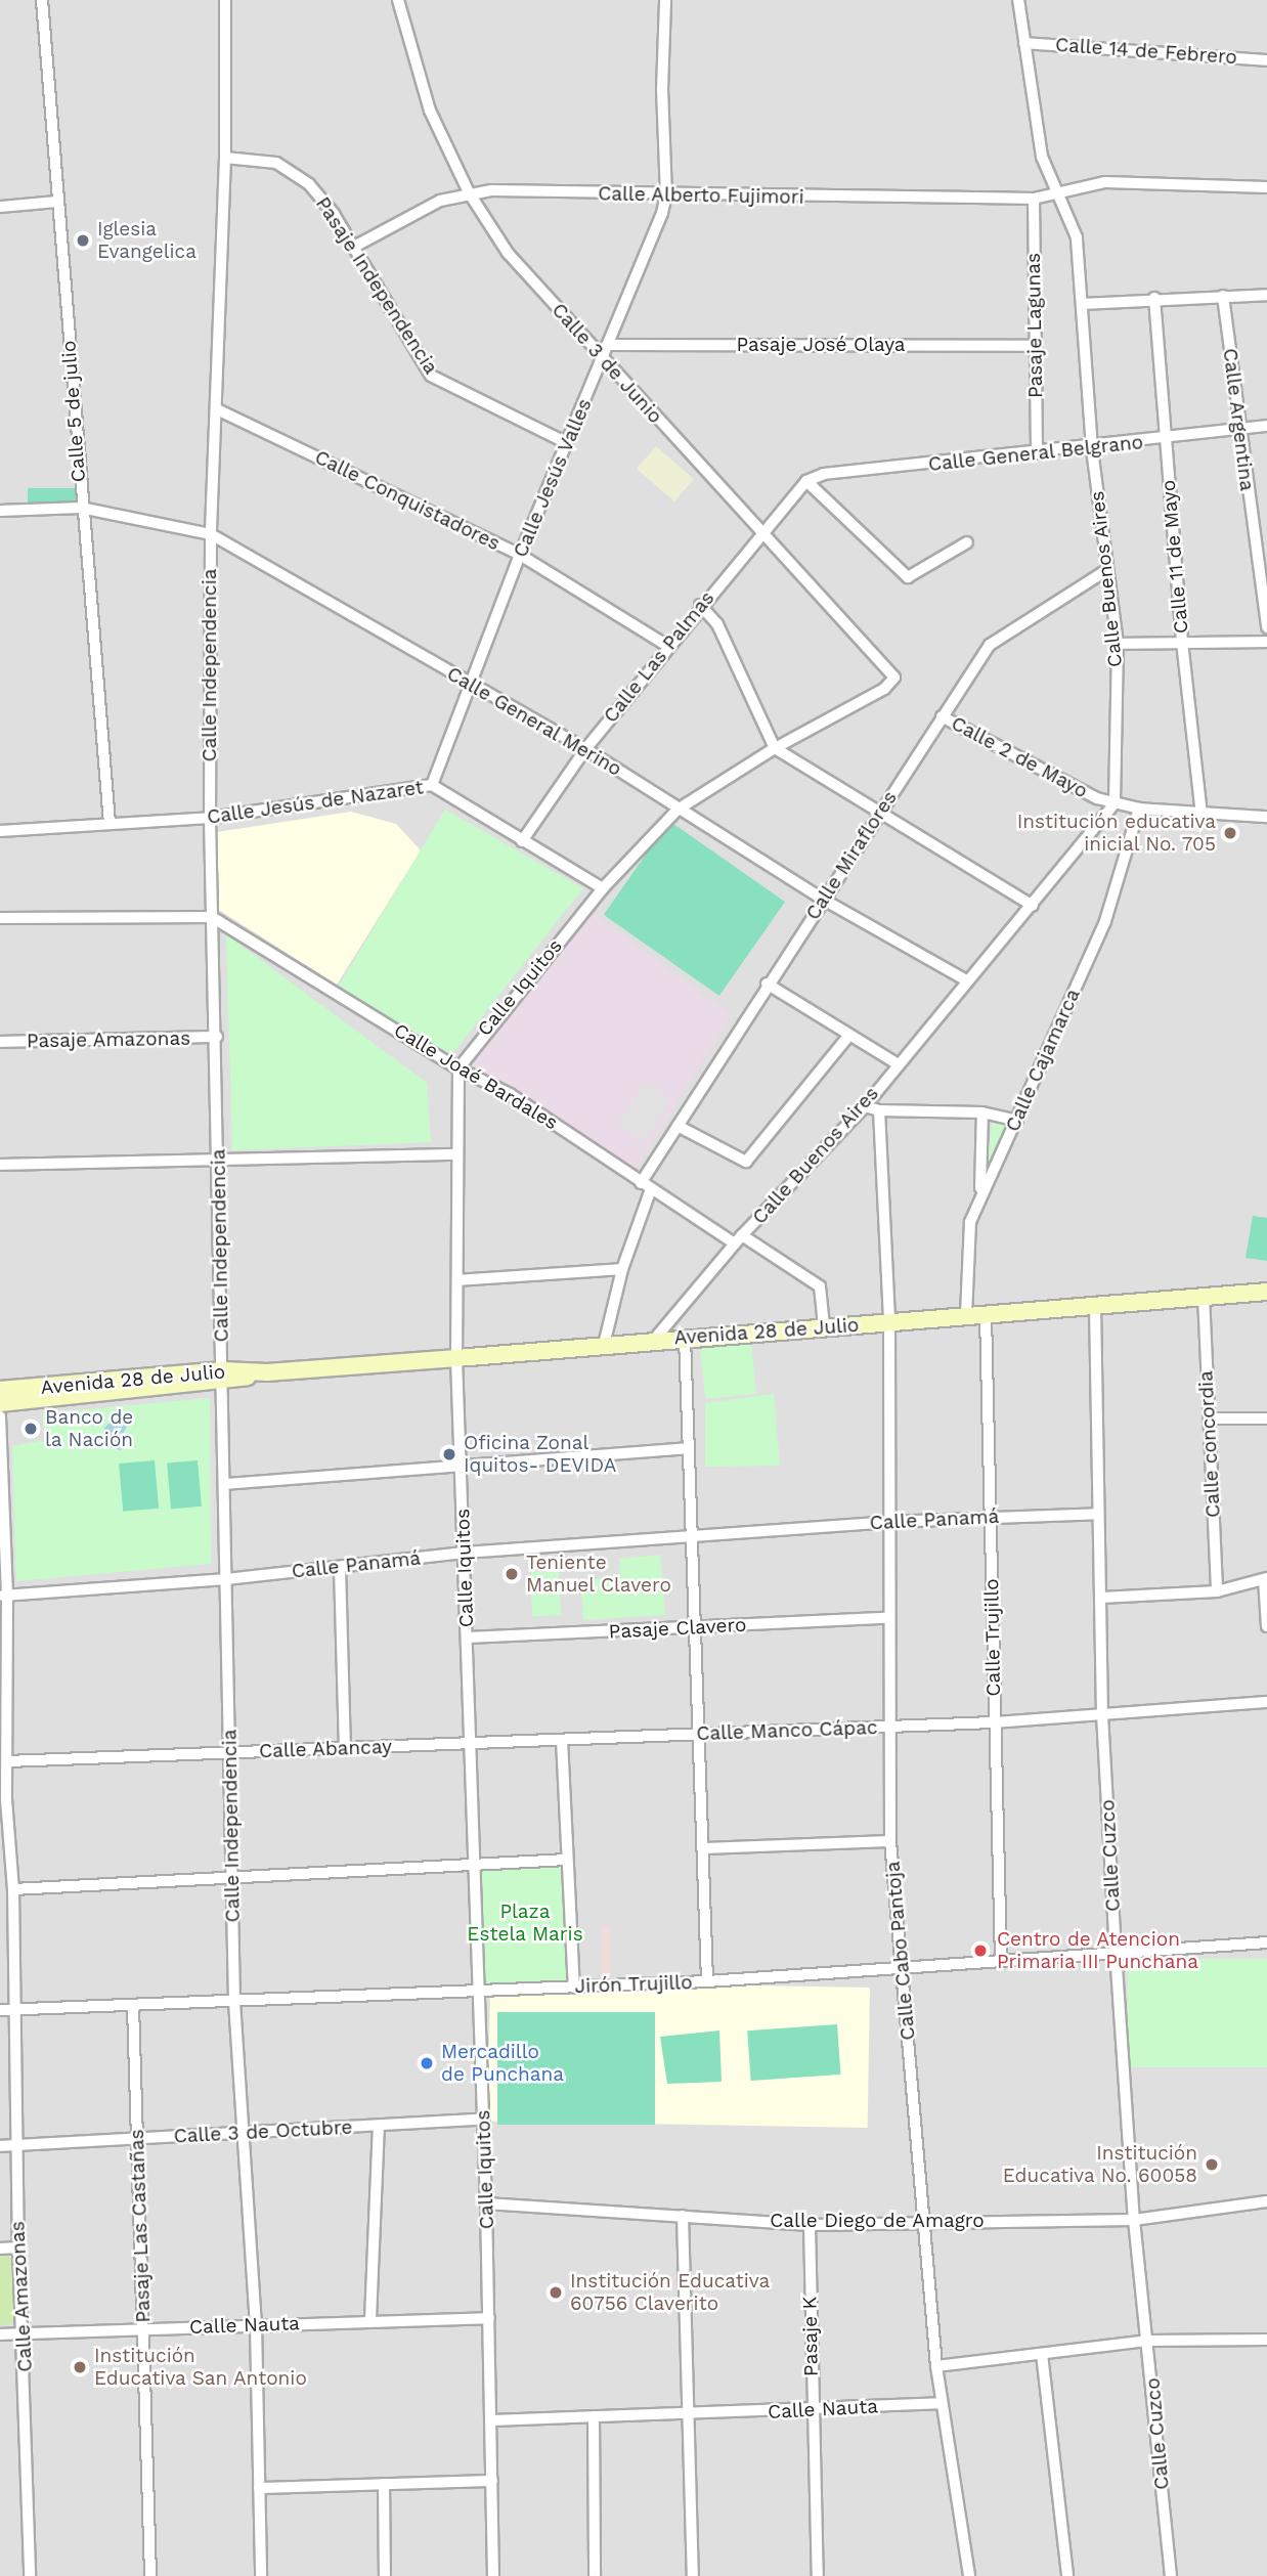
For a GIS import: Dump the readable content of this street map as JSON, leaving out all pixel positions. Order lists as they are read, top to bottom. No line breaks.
{"streets":{"main road":["Avenida 28 de Julio"],"street":["Calle 14 de Febrero","Calle Alberto Fujimori","Pasaje Independencia","Pasaje Lagunas","Pasaje José Olaya","Calle 3 de Junio","Calle 5 de julio","Calle Argentina","Calle General Belgrano","Calle Jesús Valles","Calle Conquistadores","Calle 11 de Mayo","Calle Buenos Aires","Calle Las Palmas","Calle Independencia","Calle General Merino","Calle 2 de Mayo","Calle Jesús de Nazaret","Calle Miraflores","Calle Iquitos","Pasaje Amazonas","Calle Cajamarca","Calle Joaé Bardales","Calle concordia","Calle Panamá","Pasaje Clavero","Calle Trujillo","Calle Manco Cápac","Calle Abancay","Calle Cuzco","Calle Cabo Pantoja","Jirón Trujillo","Calle 3 de Octubre","Calle Diego de Amagro","Pasaje Las Castañas","Calle Amazonas","Calle Nauta","Pasaje K"]},"crossings":[["Calle 14 de Febrero","Calle Buenos Aires"],["Calle Alberto Fujimori","Pasaje Independencia"],["Calle Alberto Fujimori","Pasaje Lagunas"],["Calle Alberto Fujimori","Calle 3 de Junio"],["Calle Alberto Fujimori","Calle Jesús Valles"],["Calle Alberto Fujimori","Calle Buenos Aires"],["Pasaje Independencia","Calle Jesús Valles"],["Pasaje Independencia","Calle Independencia"],["Pasaje Lagunas","Pasaje José Olaya"],["Pasaje Lagunas","Calle General Belgrano"],["Pasaje José Olaya","Calle Jesús Valles"],["Calle 3 de Junio","Calle Jesús Valles"],["Calle 3 de Junio","Calle Las Palmas"],["Calle 3 de Junio","Calle Iquitos"],["Calle 5 de julio","Calle General Merino"],["Calle 5 de julio","Calle Jesús de Nazaret"],["Calle Argentina","Calle General Belgrano"],["Calle General Belgrano","Calle 11 de Mayo"],["Calle General Belgrano","Calle Buenos Aires"],["Calle General Belgrano","Calle Las Palmas"],["Calle Jesús Valles","Calle Conquistadores"],["Calle Jesús Valles","Calle General Merino"],["Calle Jesús Valles","Calle Jesús de Nazaret"],["Calle Conquistadores","Calle Las Palmas"],["Calle Conquistadores","Calle Independencia"],["Calle 11 de Mayo","Calle 2 de Mayo"],["Calle Buenos Aires","Calle General Merino"],["Calle Buenos Aires","Calle 2 de Mayo"],["Calle Buenos Aires","Calle Miraflores"],["Calle Buenos Aires","Calle Joaé Bardales"],["Calle Buenos Aires","Avenida 28 de Julio"],["Calle Las Palmas","Calle General Merino"],["Calle Las Palmas","Calle Jesús de Nazaret"],["Calle Independencia","Calle General Merino"],["Calle Independencia","Calle Jesús de Nazaret"],["Calle Independencia","Pasaje Amazonas"],["Calle Independencia","Calle Joaé Bardales"],["Calle Independencia","Avenida 28 de Julio"],["Calle Independencia","Calle Panamá"],["Calle Independencia","Calle Abancay"],["Calle Independencia","Jirón Trujillo"],["Calle Independencia","Calle 3 de Octubre"],["Calle Independencia","Calle Nauta"],["Calle General Merino","Calle Miraflores"],["Calle General Merino","Calle Iquitos"],["Calle 2 de Mayo","Calle Miraflores"],["Calle 2 de Mayo","Calle Cajamarca"],["Calle Jesús de Nazaret","Calle Iquitos"],["Calle Miraflores","Calle Joaé Bardales"],["Calle Miraflores","Avenida 28 de Julio"],["Calle Iquitos","Calle Joaé Bardales"],["Calle Iquitos","Avenida 28 de Julio"],["Calle Iquitos","Calle Panamá"],["Calle Iquitos","Pasaje Clavero"],["Calle Iquitos","Calle Manco Cápac"],["Calle Iquitos","Calle Abancay"],["Calle Iquitos","Jirón Trujillo"],["Calle Iquitos","Calle 3 de Octubre"],["Calle Iquitos","Calle Diego de Amagro"],["Calle Iquitos","Calle Nauta"],["Calle Cajamarca","Avenida 28 de Julio"],["Calle Joaé Bardales","Avenida 28 de Julio"],["Avenida 28 de Julio","Calle concordia"],["Avenida 28 de Julio","Calle Trujillo"],["Avenida 28 de Julio","Calle Cuzco"],["Avenida 28 de Julio","Calle Cabo Pantoja"],["Calle Panamá","Calle Trujillo"],["Calle Panamá","Calle Cuzco"],["Calle Panamá","Calle Cabo Pantoja"],["Calle Panamá","Calle Amazonas"],["Pasaje Clavero","Calle Cabo Pantoja"],["Calle Trujillo","Calle Manco Cápac"],["Calle Trujillo","Jirón Trujillo"],["Calle Manco Cápac","Calle Abancay"],["Calle Manco Cápac","Calle Cuzco"],["Calle Manco Cápac","Calle Cabo Pantoja"],["Calle Abancay","Calle Amazonas"],["Calle Cuzco","Jirón Trujillo"],["Calle Cuzco","Calle Diego de Amagro"],["Calle Cabo Pantoja","Jirón Trujillo"],["Calle Cabo Pantoja","Calle Diego de Amagro"],["Calle Cabo Pantoja","Calle Nauta"],["Jirón Trujillo","Pasaje Las Castañas"],["Jirón Trujillo","Calle Amazonas"],["Calle 3 de Octubre","Pasaje Las Castañas"],["Calle 3 de Octubre","Calle Amazonas"],["Calle Diego de Amagro","Pasaje K"],["Pasaje Las Castañas","Calle Nauta"],["Calle Amazonas","Calle Nauta"],["Calle Nauta","Pasaje K"]],"parks":["Plaza Estela Maris"],"places":["Iglesia Evangelica","Institución educativa inicial No. 705","Banco de la Nación","Oficina Zonal Iquitos- DEVIDA","Teniente Manuel Clavero","Centro de Atencion Primaria III Punchana","Mercadillo de Punchana","Institución Educativa No. 60058","Institución Educativa 60756 Claverito","Institución Educativa San Antonio"]}
